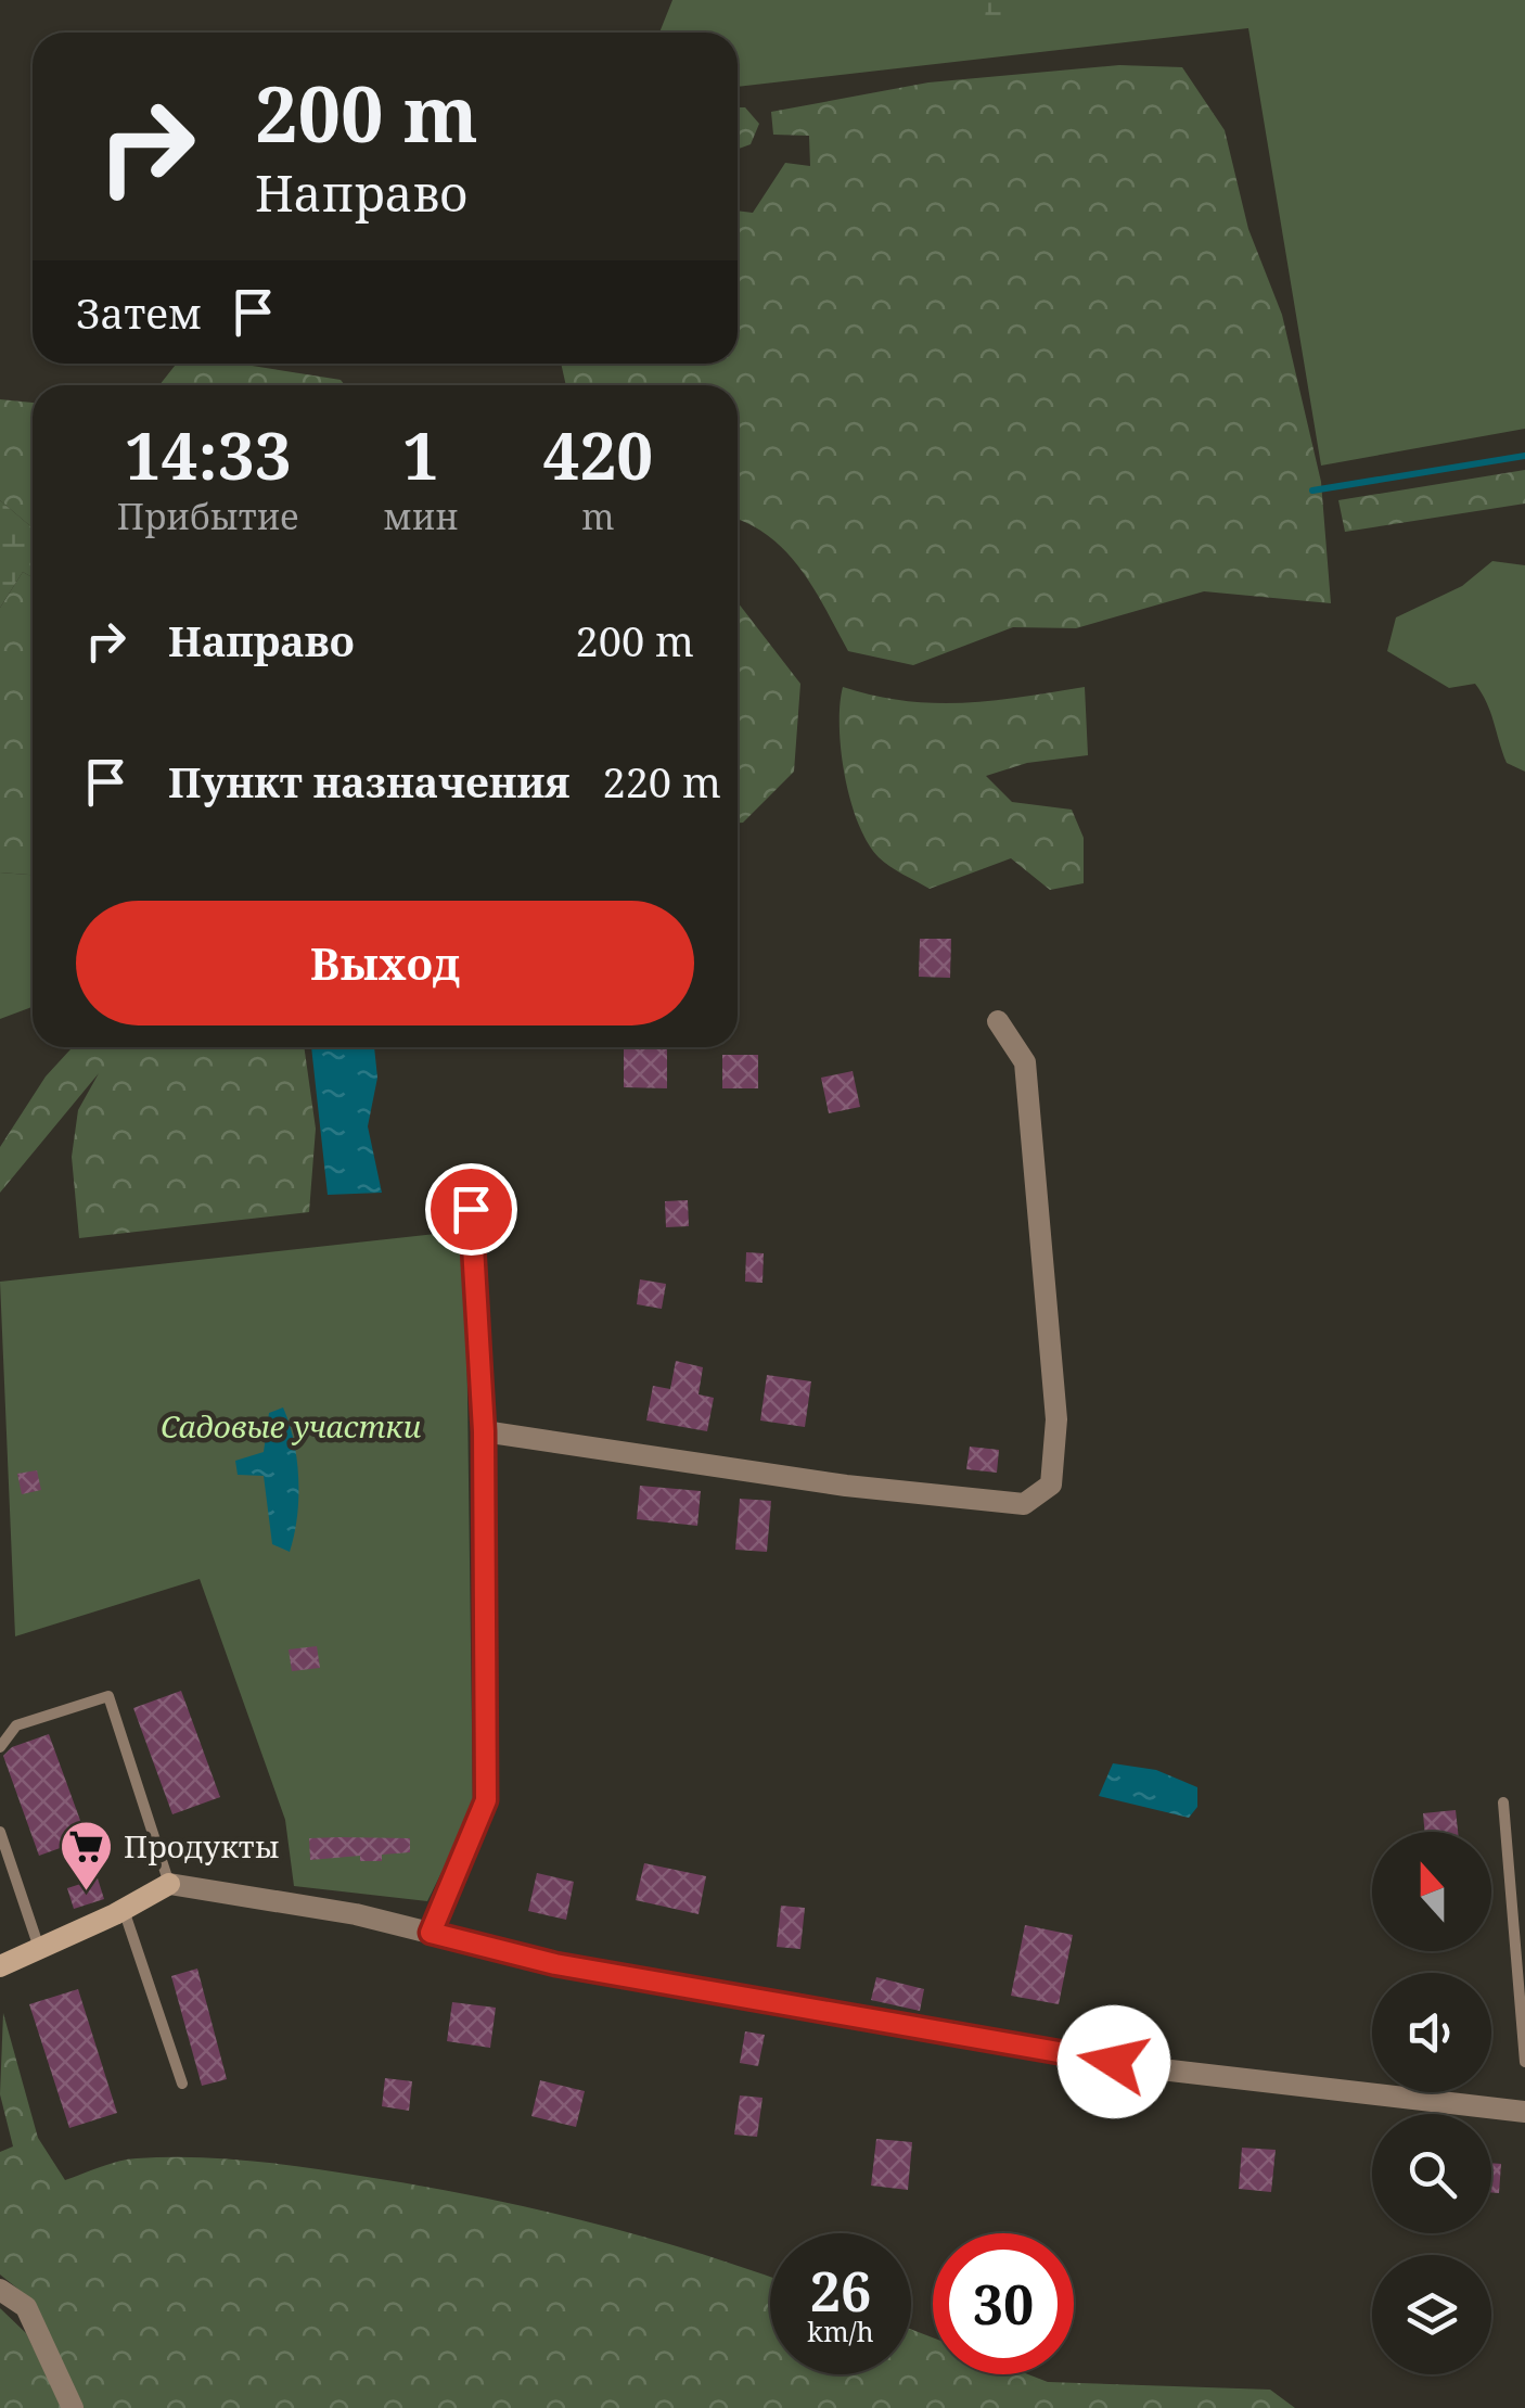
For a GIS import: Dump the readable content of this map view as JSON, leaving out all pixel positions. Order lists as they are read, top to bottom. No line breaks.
{"parks":["Садовые участки"],"places":{"supermarket":["Продукты"]},"north":"top","page":{"turn":["200 m","Направо"],"then":"Затем","eta":["14:33","Прибытие","1","мин","420","m"],"list":[{"name":"Направо","value":"200 m"},{"name":"Пункт назначения","value":"220 m"}],"buttons":"Выход","speed":"26 km/h","limit":"30"}}
